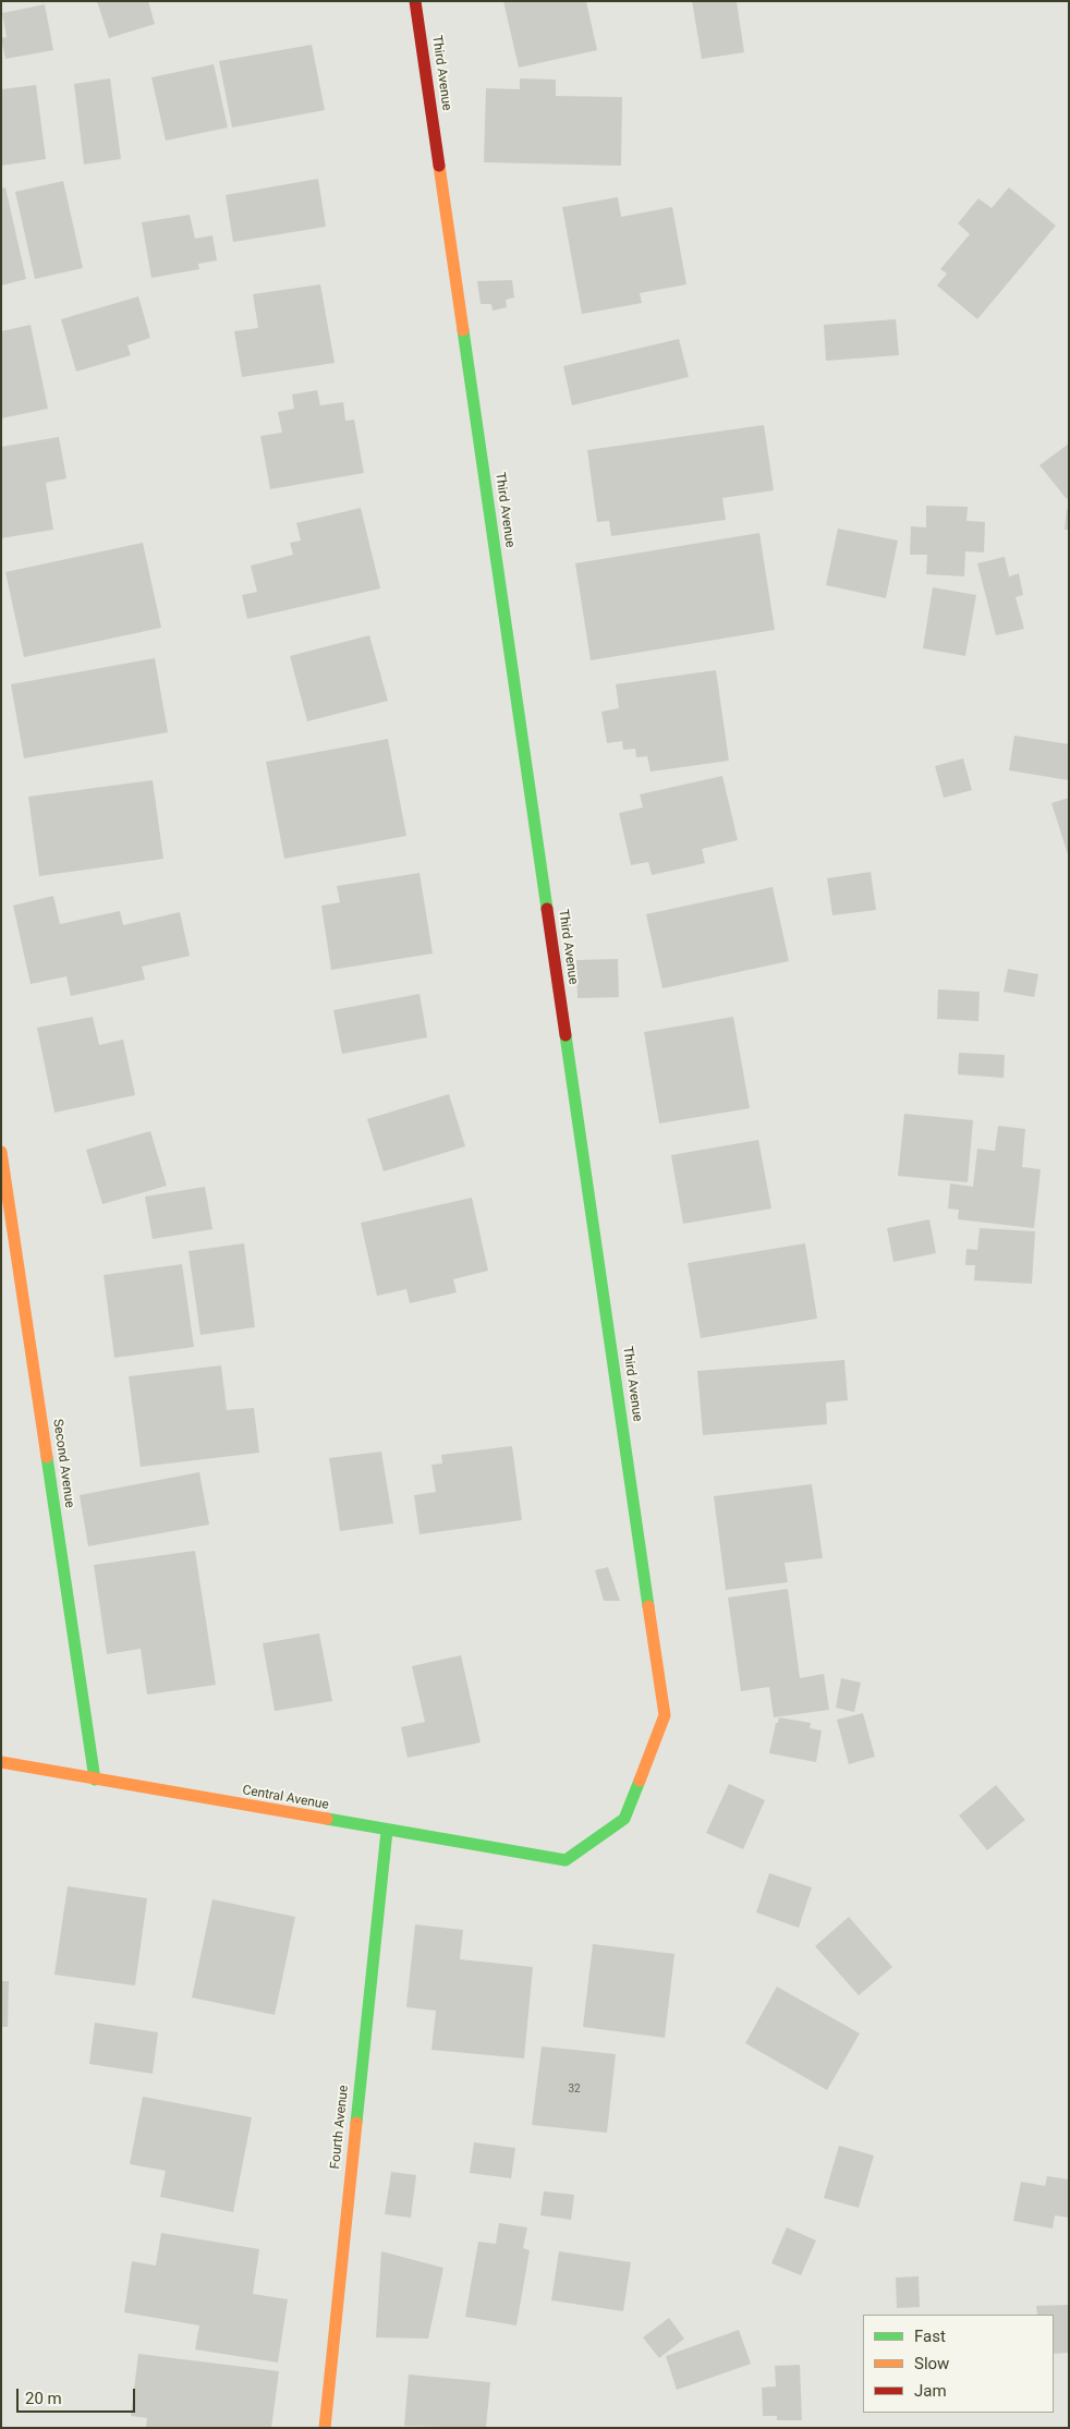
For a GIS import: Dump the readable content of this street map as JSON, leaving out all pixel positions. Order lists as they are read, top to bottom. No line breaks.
{"streets":{"street":["Third Avenue","Second Avenue","Central Avenue","Fourth Avenue"]},"crossings":[["Third Avenue","Central Avenue"],["Second Avenue","Central Avenue"],["Central Avenue","Fourth Avenue"]],"house_numbers":["32"],"legend":["Fast","Slow","Jam"],"scale_bar":"20 m"}
